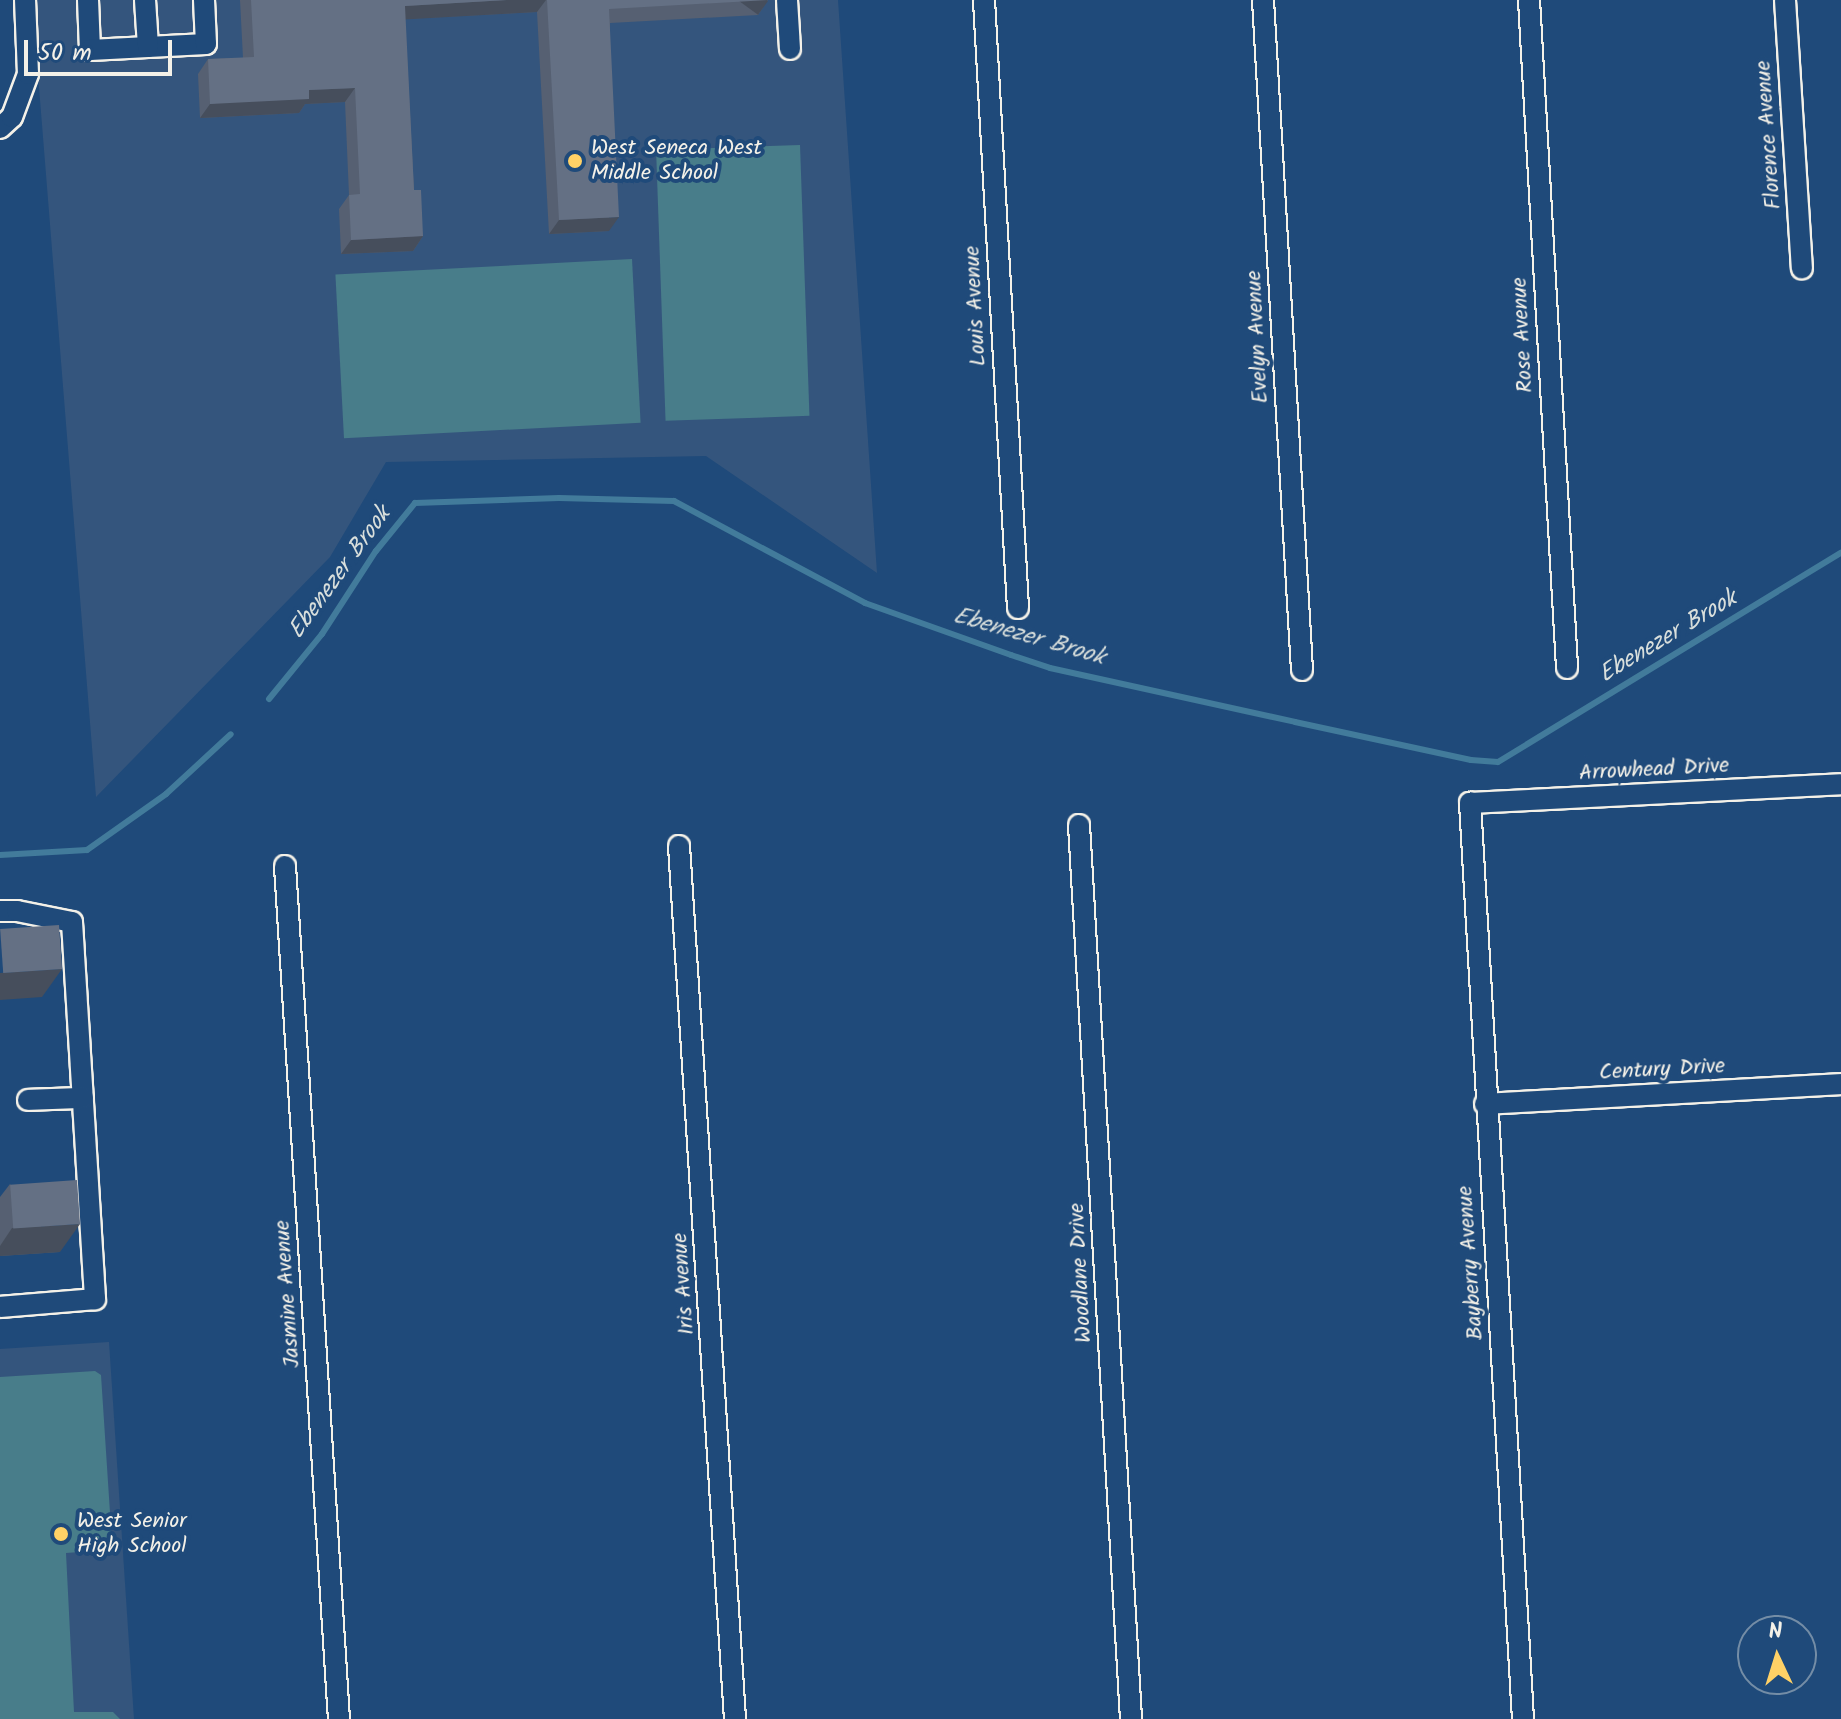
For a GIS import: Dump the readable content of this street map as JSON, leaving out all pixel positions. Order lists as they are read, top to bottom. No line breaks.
{"streets":{"street":["Florence Avenue","Louis Avenue","Rose Avenue","Evelyn Avenue","Arrowhead Drive","Century Drive","Bayberry Avenue","Woodlane Drive","Iris Avenue","Jasmine Avenue"]},"crossings":[["Arrowhead Drive","Bayberry Avenue"],["Century Drive","Bayberry Avenue"]],"water":["Ebenezer Brook"],"places":["West Seneca West Middle School","West Senior High School"],"scale_bar":"50 m","north":"top"}
